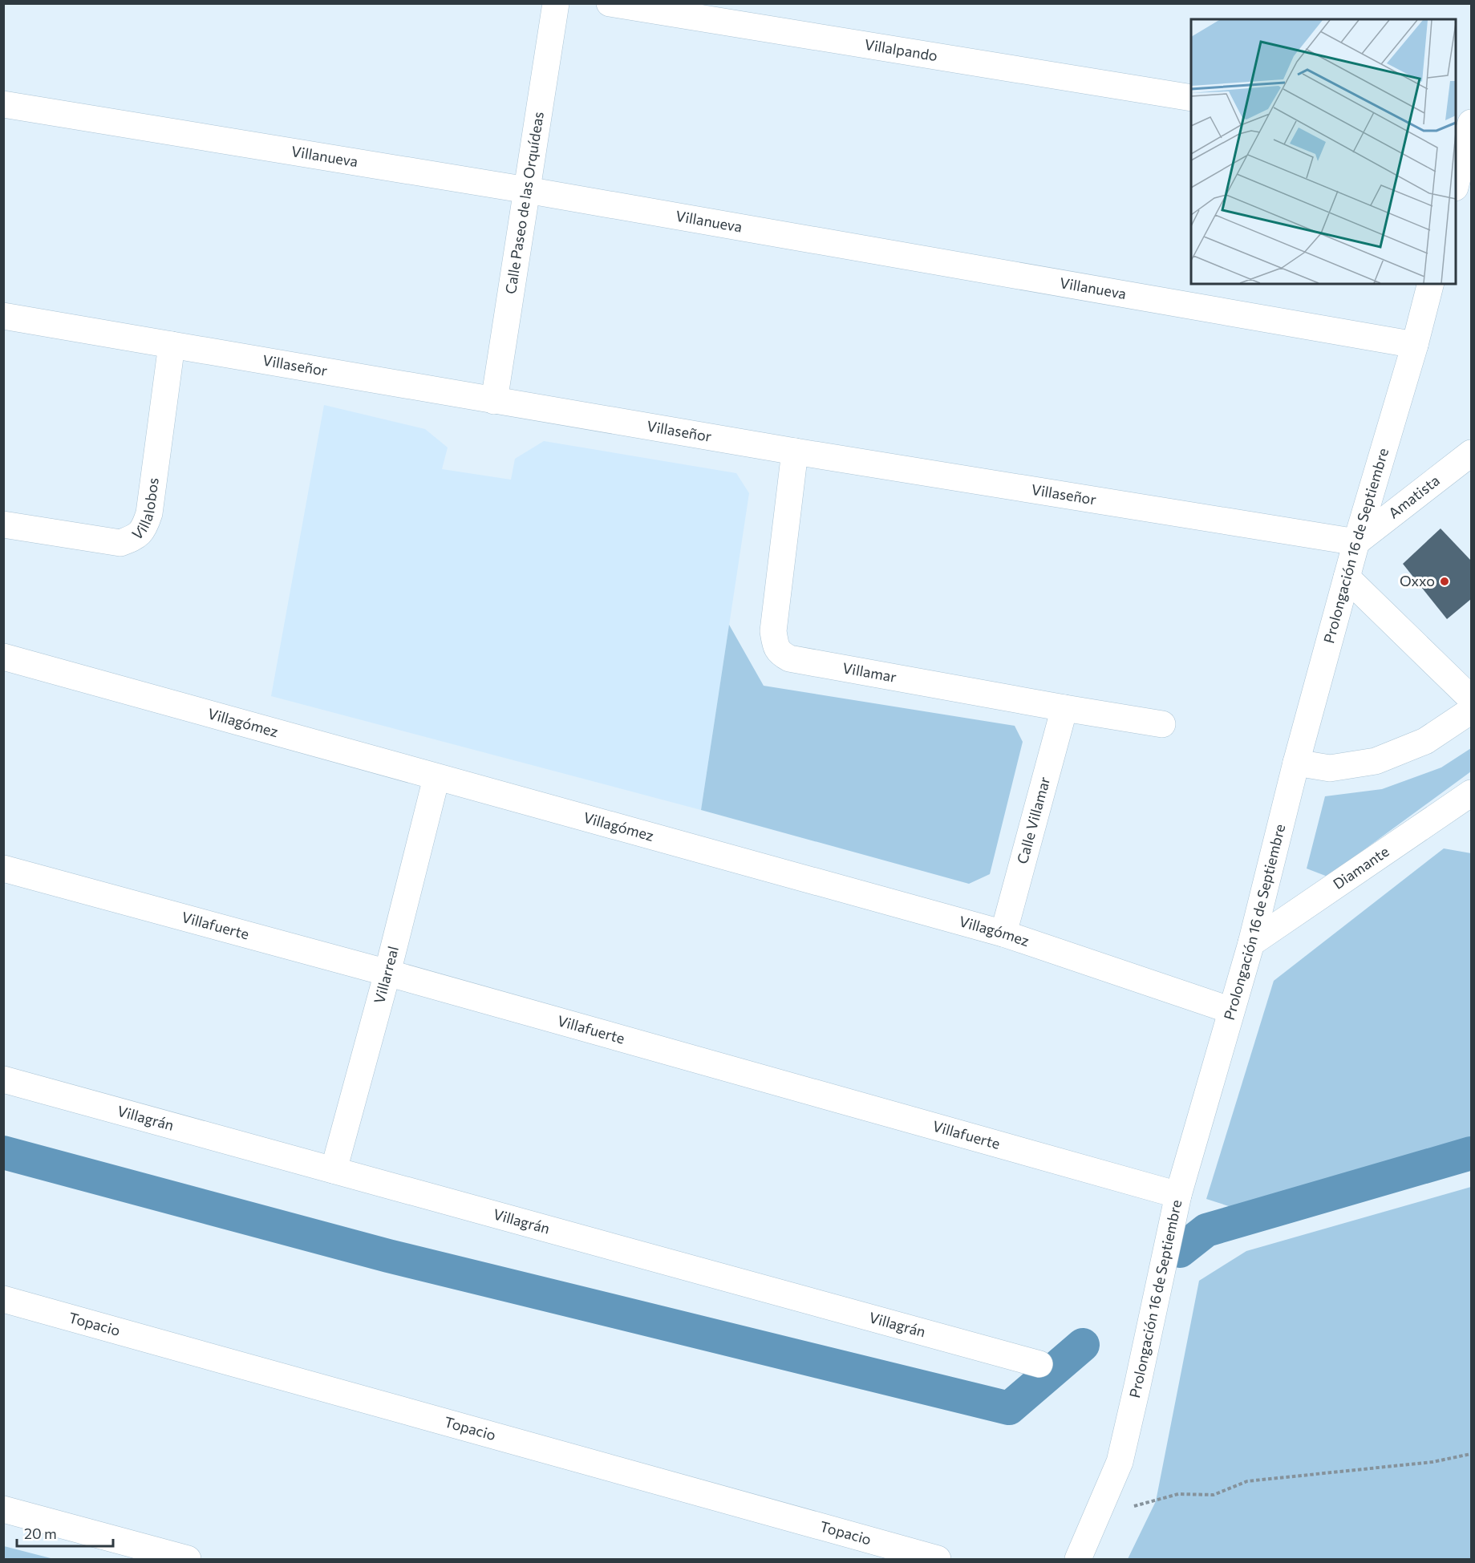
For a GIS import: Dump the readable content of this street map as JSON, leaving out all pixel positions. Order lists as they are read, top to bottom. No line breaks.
{"streets":{"street":["Villalpando","Villanueva","Calle Paseo de las Orquídeas","Villaseñor","Amatista","Villalobos","Prolongación 16 de Septiembre","Villamar","Villagómez","Calle Villamar","Diamante","Villafuerte","Villarreal","Villagrán","Topacio"]},"crossings":[["Villanueva","Calle Paseo de las Orquídeas"],["Villanueva","Prolongación 16 de Septiembre"],["Calle Paseo de las Orquídeas","Villaseñor"],["Villaseñor","Amatista"],["Villaseñor","Villalobos"],["Villaseñor","Prolongación 16 de Septiembre"],["Villaseñor","Villamar"],["Amatista","Prolongación 16 de Septiembre"],["Prolongación 16 de Septiembre","Villagómez"],["Prolongación 16 de Septiembre","Diamante"],["Prolongación 16 de Septiembre","Villafuerte"],["Villamar","Calle Villamar"],["Villagómez","Calle Villamar"],["Villagómez","Villarreal"],["Villafuerte","Villarreal"],["Villarreal","Villagrán"]],"places":["Oxxo"],"scale_bar":"20 m"}
